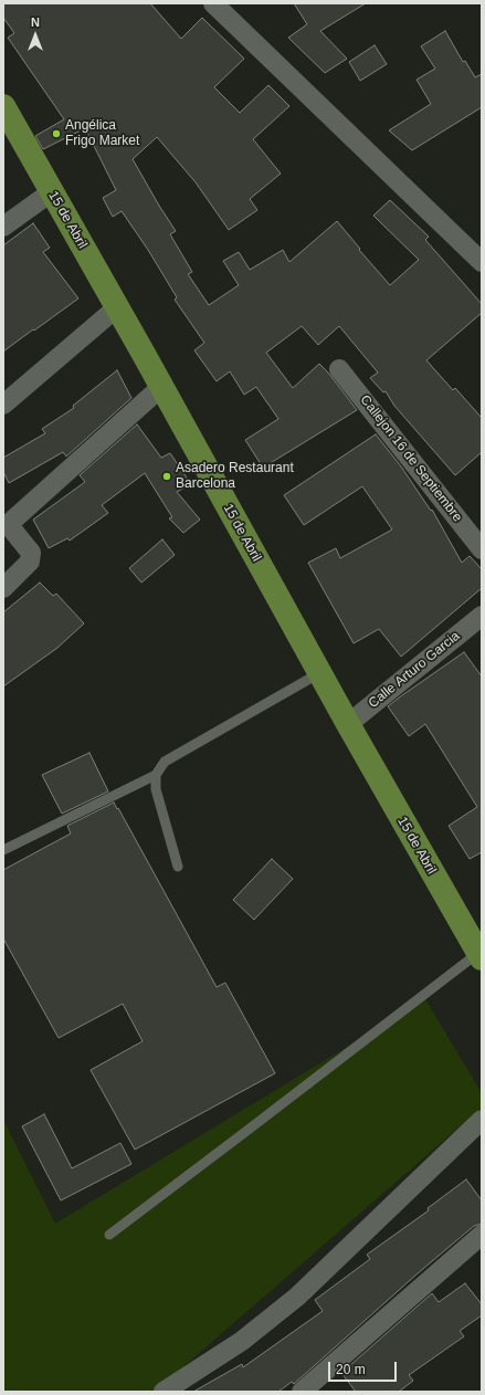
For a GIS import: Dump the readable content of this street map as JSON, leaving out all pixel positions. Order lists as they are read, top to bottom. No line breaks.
{"streets":{"main road":["15 de Abril"],"street":["Callejon 16 de Septiembre","Calle Arturo Garcia"]},"crossings":[["15 de Abril","Calle Arturo Garcia"]],"places":["Angélica Frigo Market","Asadero Restaurant Barcelona"],"scale_bar":"20 m","north":"top"}
